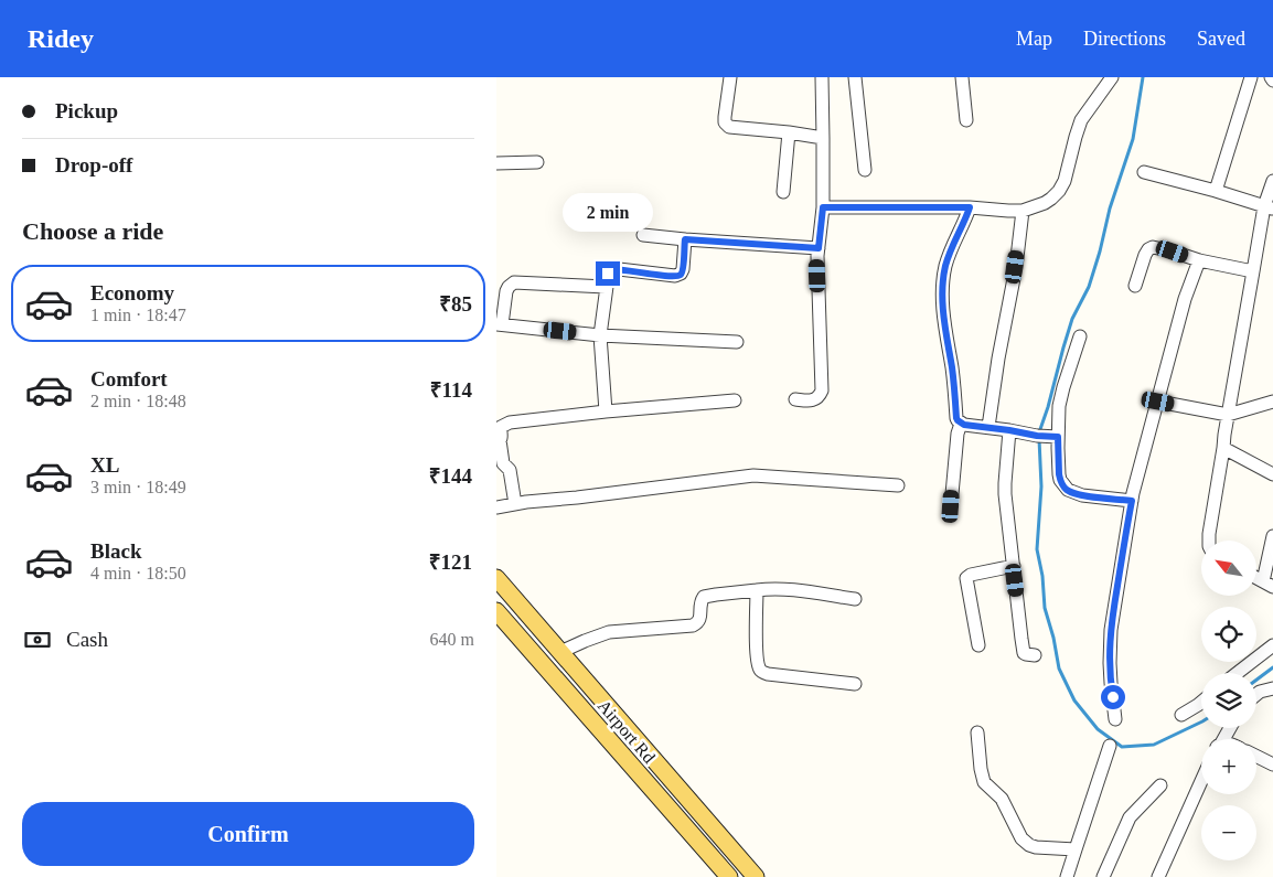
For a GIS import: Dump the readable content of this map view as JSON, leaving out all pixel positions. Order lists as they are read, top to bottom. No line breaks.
{"streets":{"main road":["Airport Rd"]},"north":"top left","page":{"header":"Ridey","nav":["Map","Directions","Saved"],"banner":["Pickup","Drop-off"],"bubble":"2 min","heading":"Choose a ride","list":[{"name":"Economy","note":"1 min · 18:47","value":"₹85"},{"name":"Comfort","note":"2 min · 18:48","value":"₹114"},{"name":"XL","note":"3 min · 18:49","value":"₹144"},{"name":"Black","note":"4 min · 18:50","value":"₹121"}],"map_buttons":["+","−"],"pay":["Cash","640 m"],"buttons":"Confirm"}}
